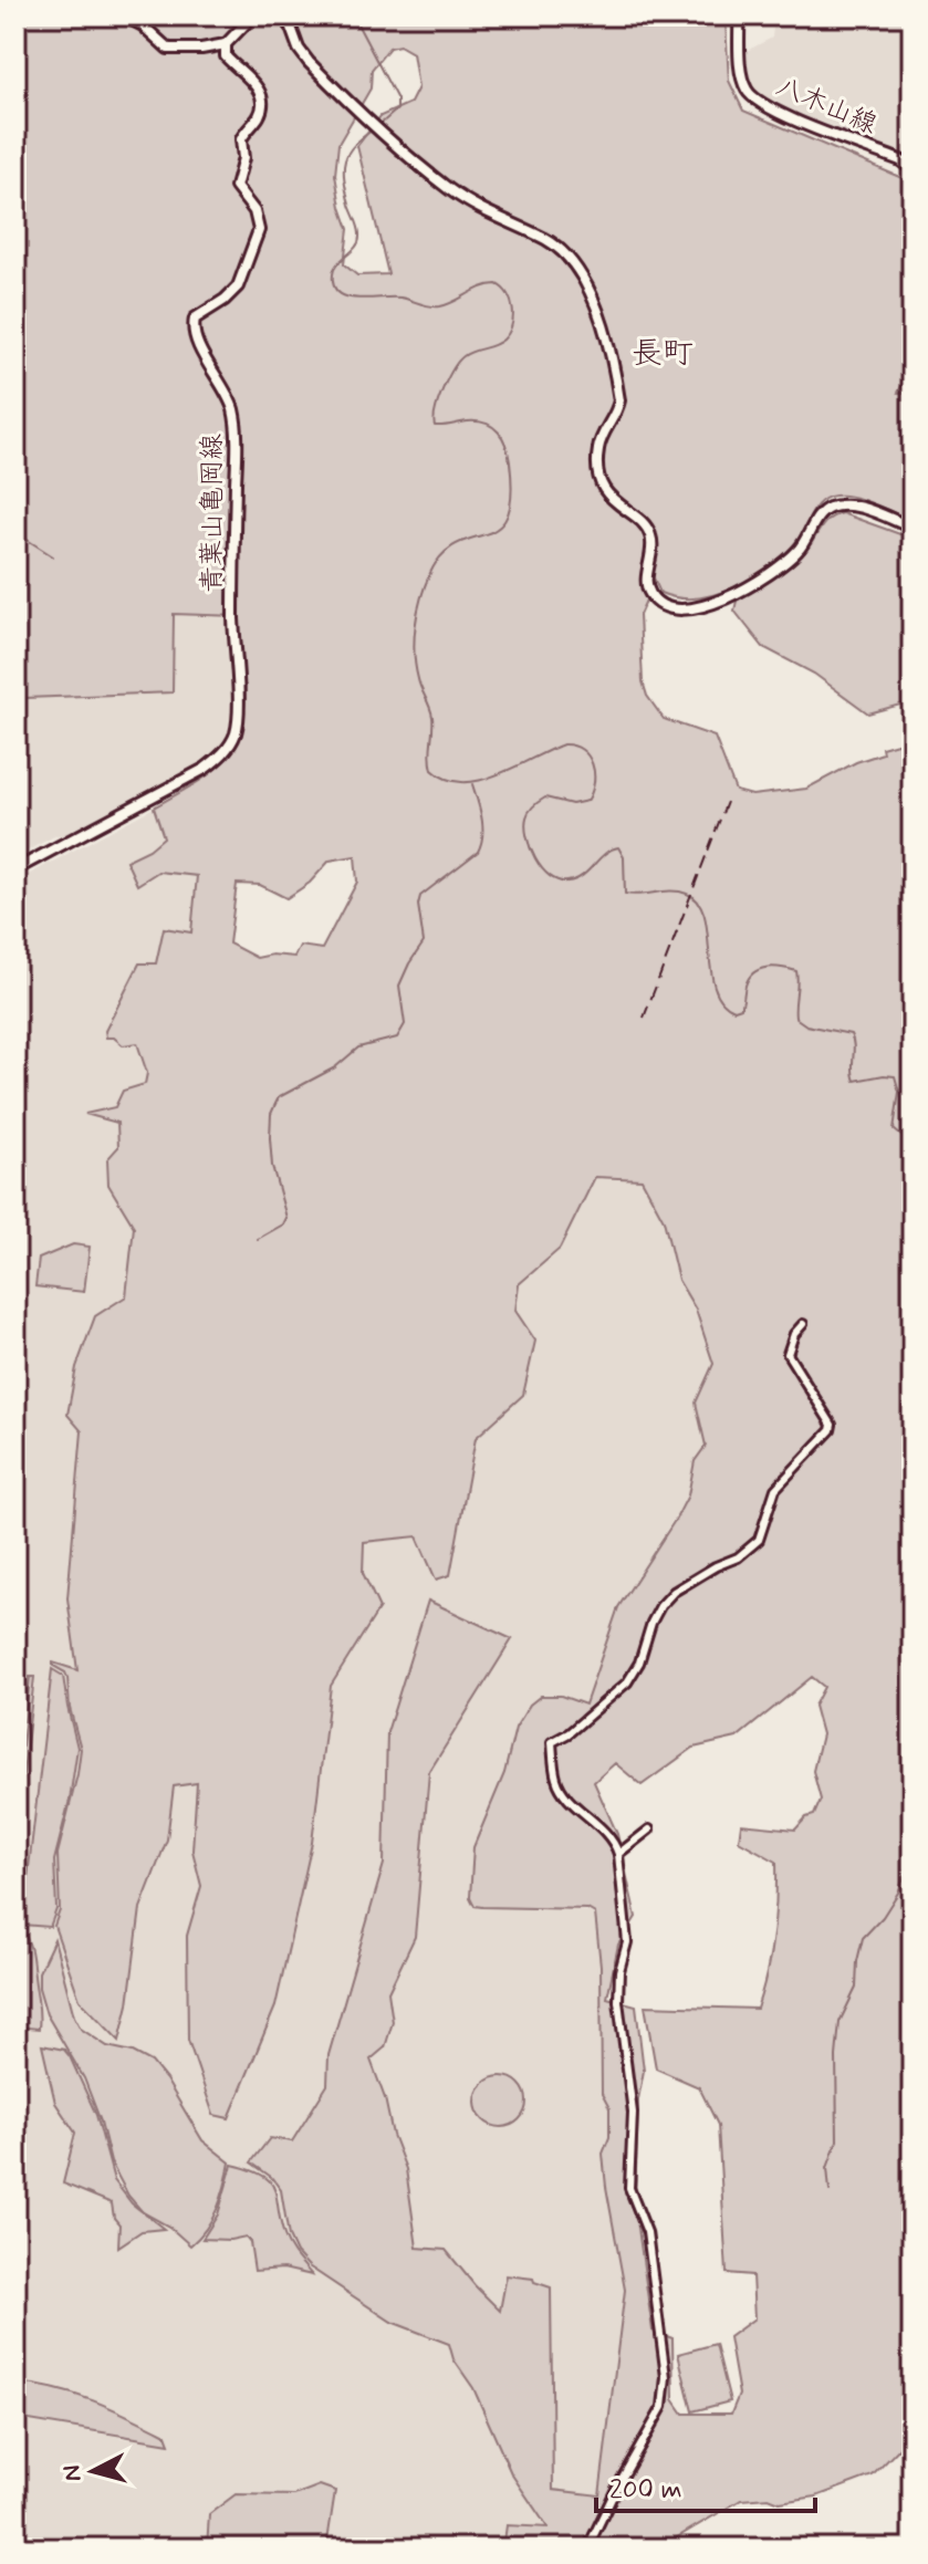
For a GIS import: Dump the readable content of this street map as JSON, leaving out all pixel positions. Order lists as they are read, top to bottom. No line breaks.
{"streets":{"street":["八木山線","青葉山亀岡線"]},"districts":["長町"],"scale_bar":"200 m","north":"left"}
